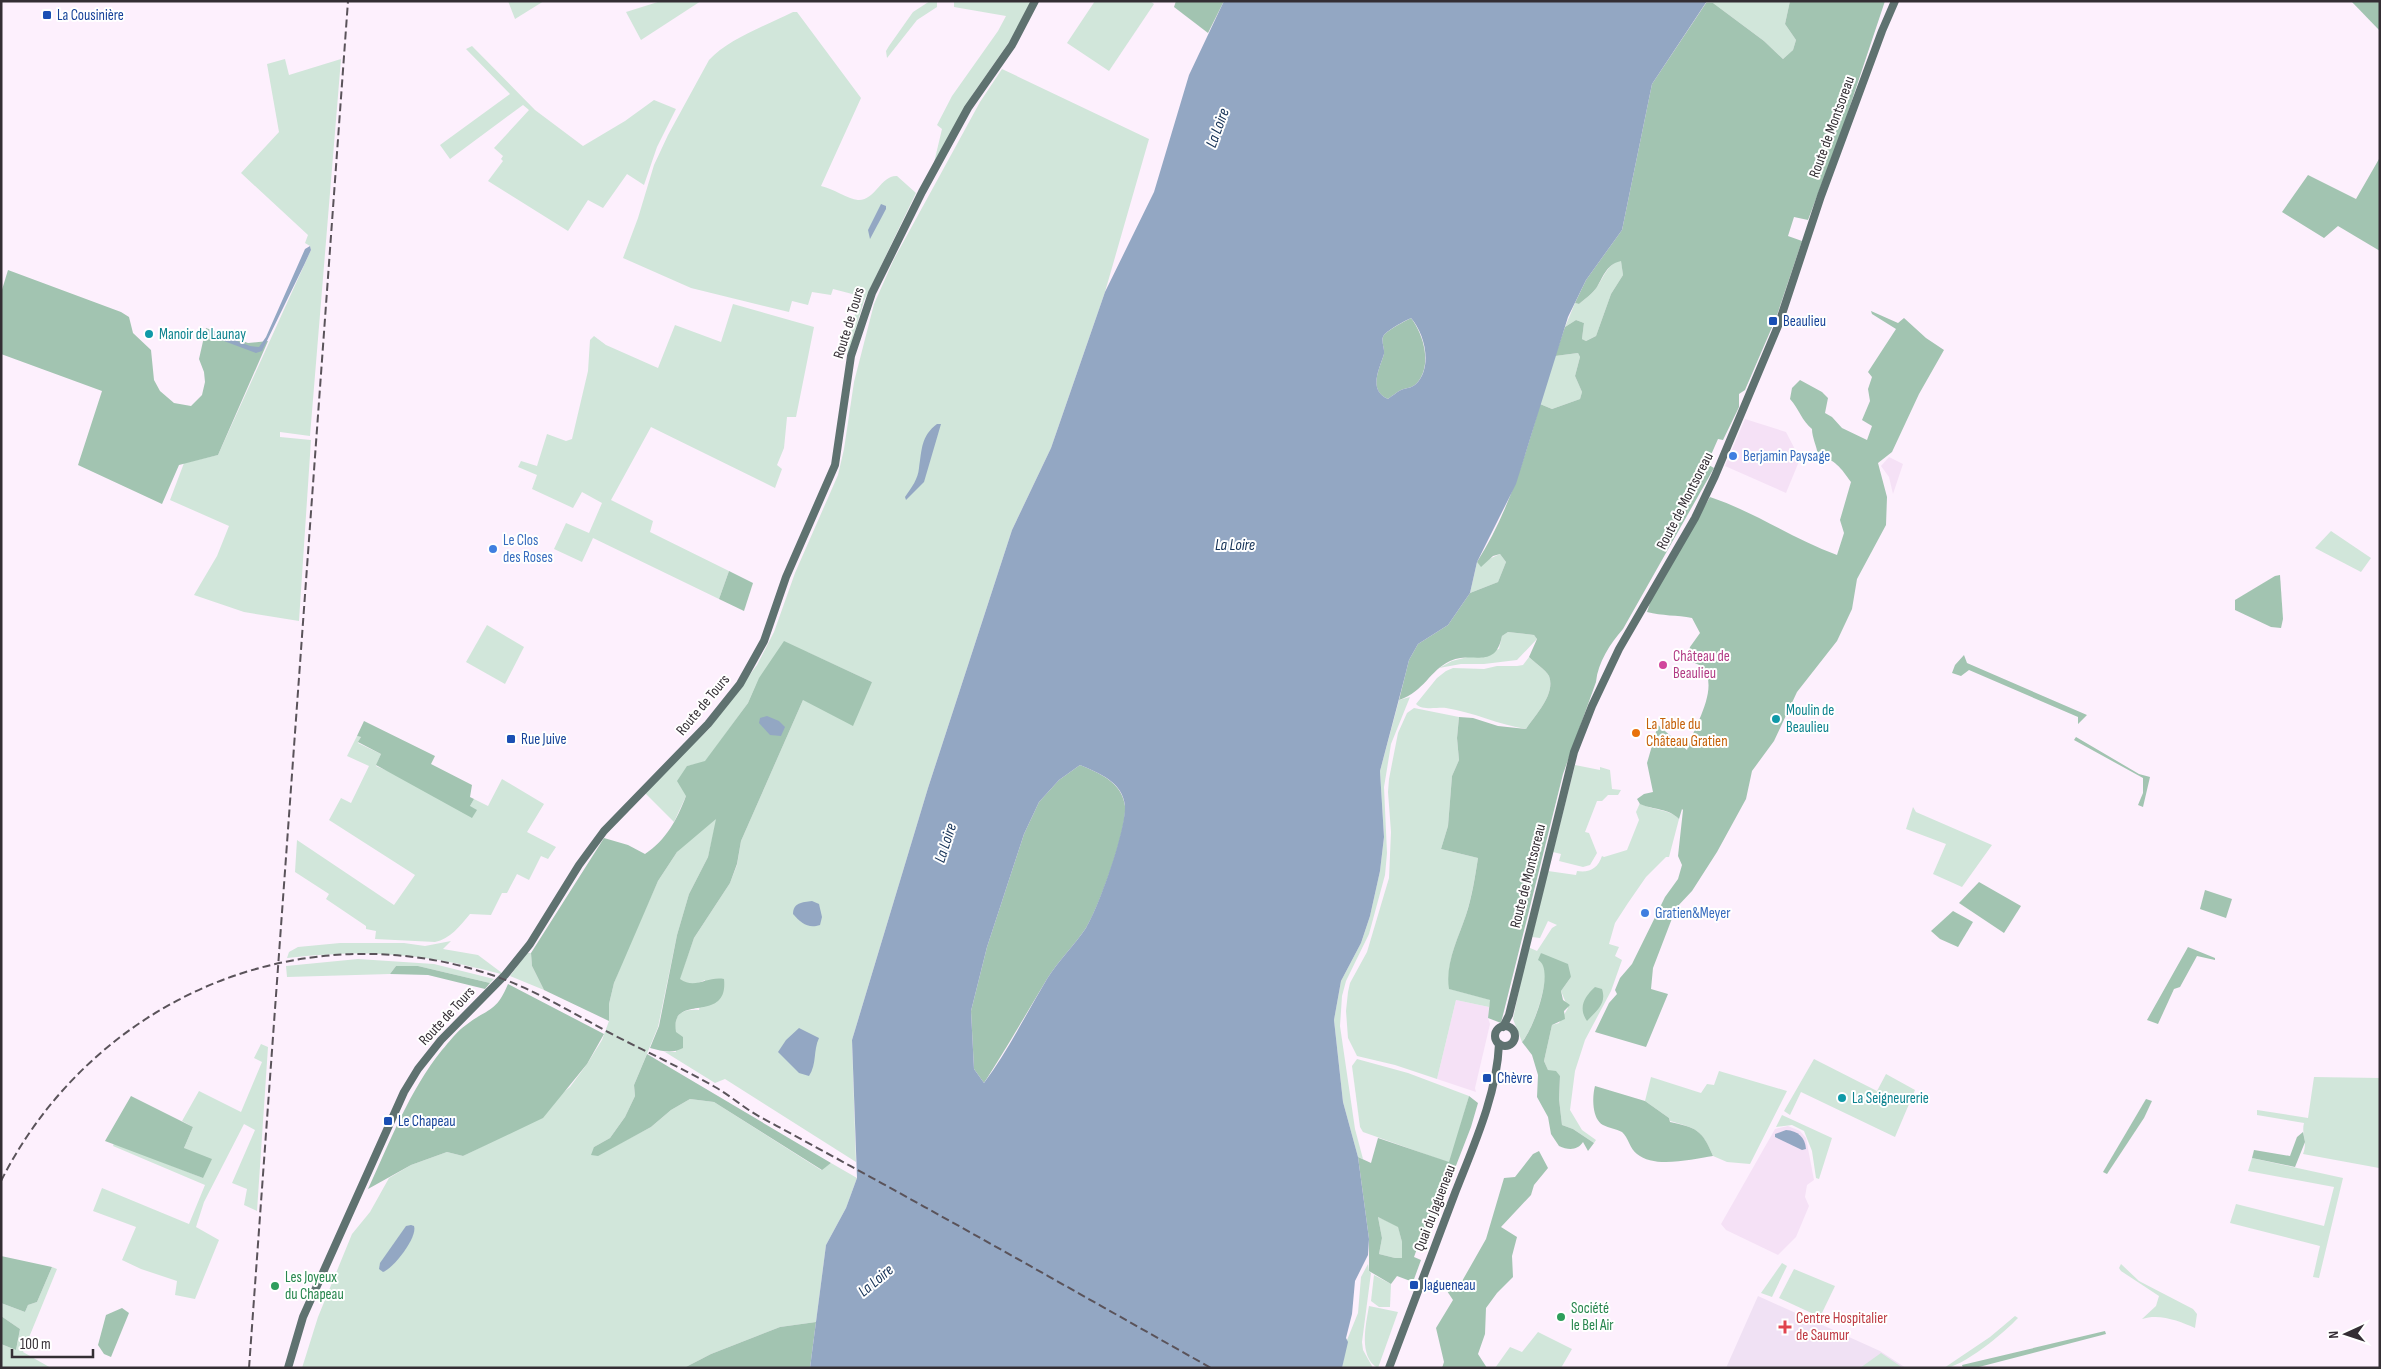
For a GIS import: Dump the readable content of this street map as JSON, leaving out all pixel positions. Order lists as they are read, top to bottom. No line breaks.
{"streets":{"main road":["Route de Montsoreau","Route de Tours","Quai du Jagueneau"]},"crossings":[["Route de Montsoreau","Quai du Jagueneau"]],"water":["La Loire"],"places":{"transit":["La Cousinière","Beaulieu","Rue Juive","Chèvre","Le Chapeau","Jagueneau"],"other":["Manoir de Launay","Berjamin Paysage","Le Clos des Roses","Château de Beaulieu","Moulin de Beaulieu","La Table du Château Gratien","Gratien&Meyer","La Seigneurerie","Les Joyeux du Chapeau","Société le Bel Air"],"health":["Centre Hospitalier de Saumur"]},"scale_bar":"100 m","north":"left"}
